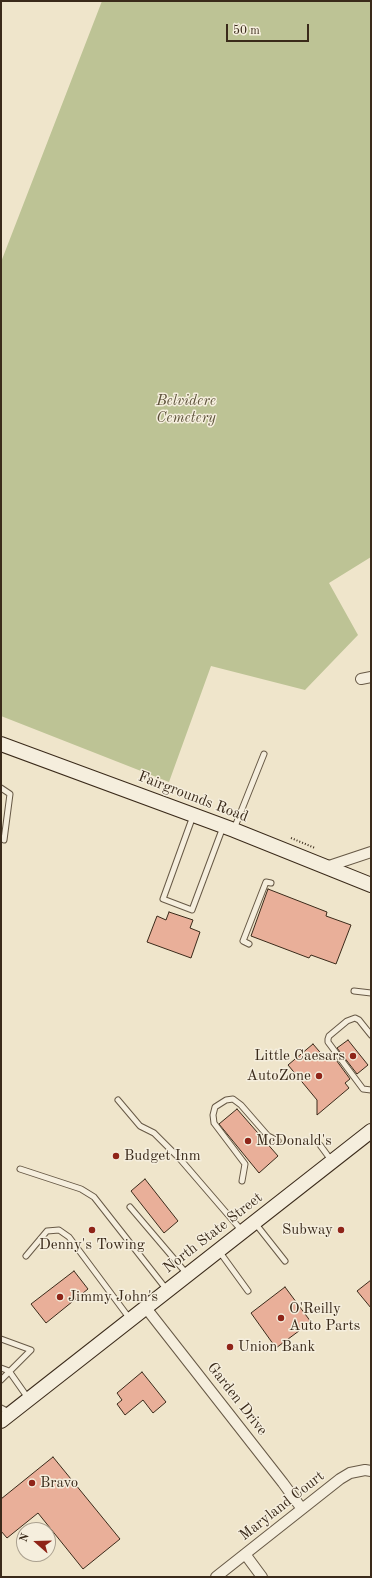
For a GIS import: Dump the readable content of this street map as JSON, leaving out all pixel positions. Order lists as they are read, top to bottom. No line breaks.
{"streets":{"main road":["Fairgrounds Road","North State Street"],"street":["Garden Drive","Maryland Court"]},"crossings":[["North State Street","Garden Drive"],["Garden Drive","Maryland Court"]],"parks":["Belvidere Cemetery"],"places":["Little Caesars","AutoZone","McDonald's","Budget Inm","Denny's Towing","Subway","Jimmy John's","O'Reilly Auto Parts","Union Bank","Bravo"],"scale_bar":"50 m","north":"left"}
